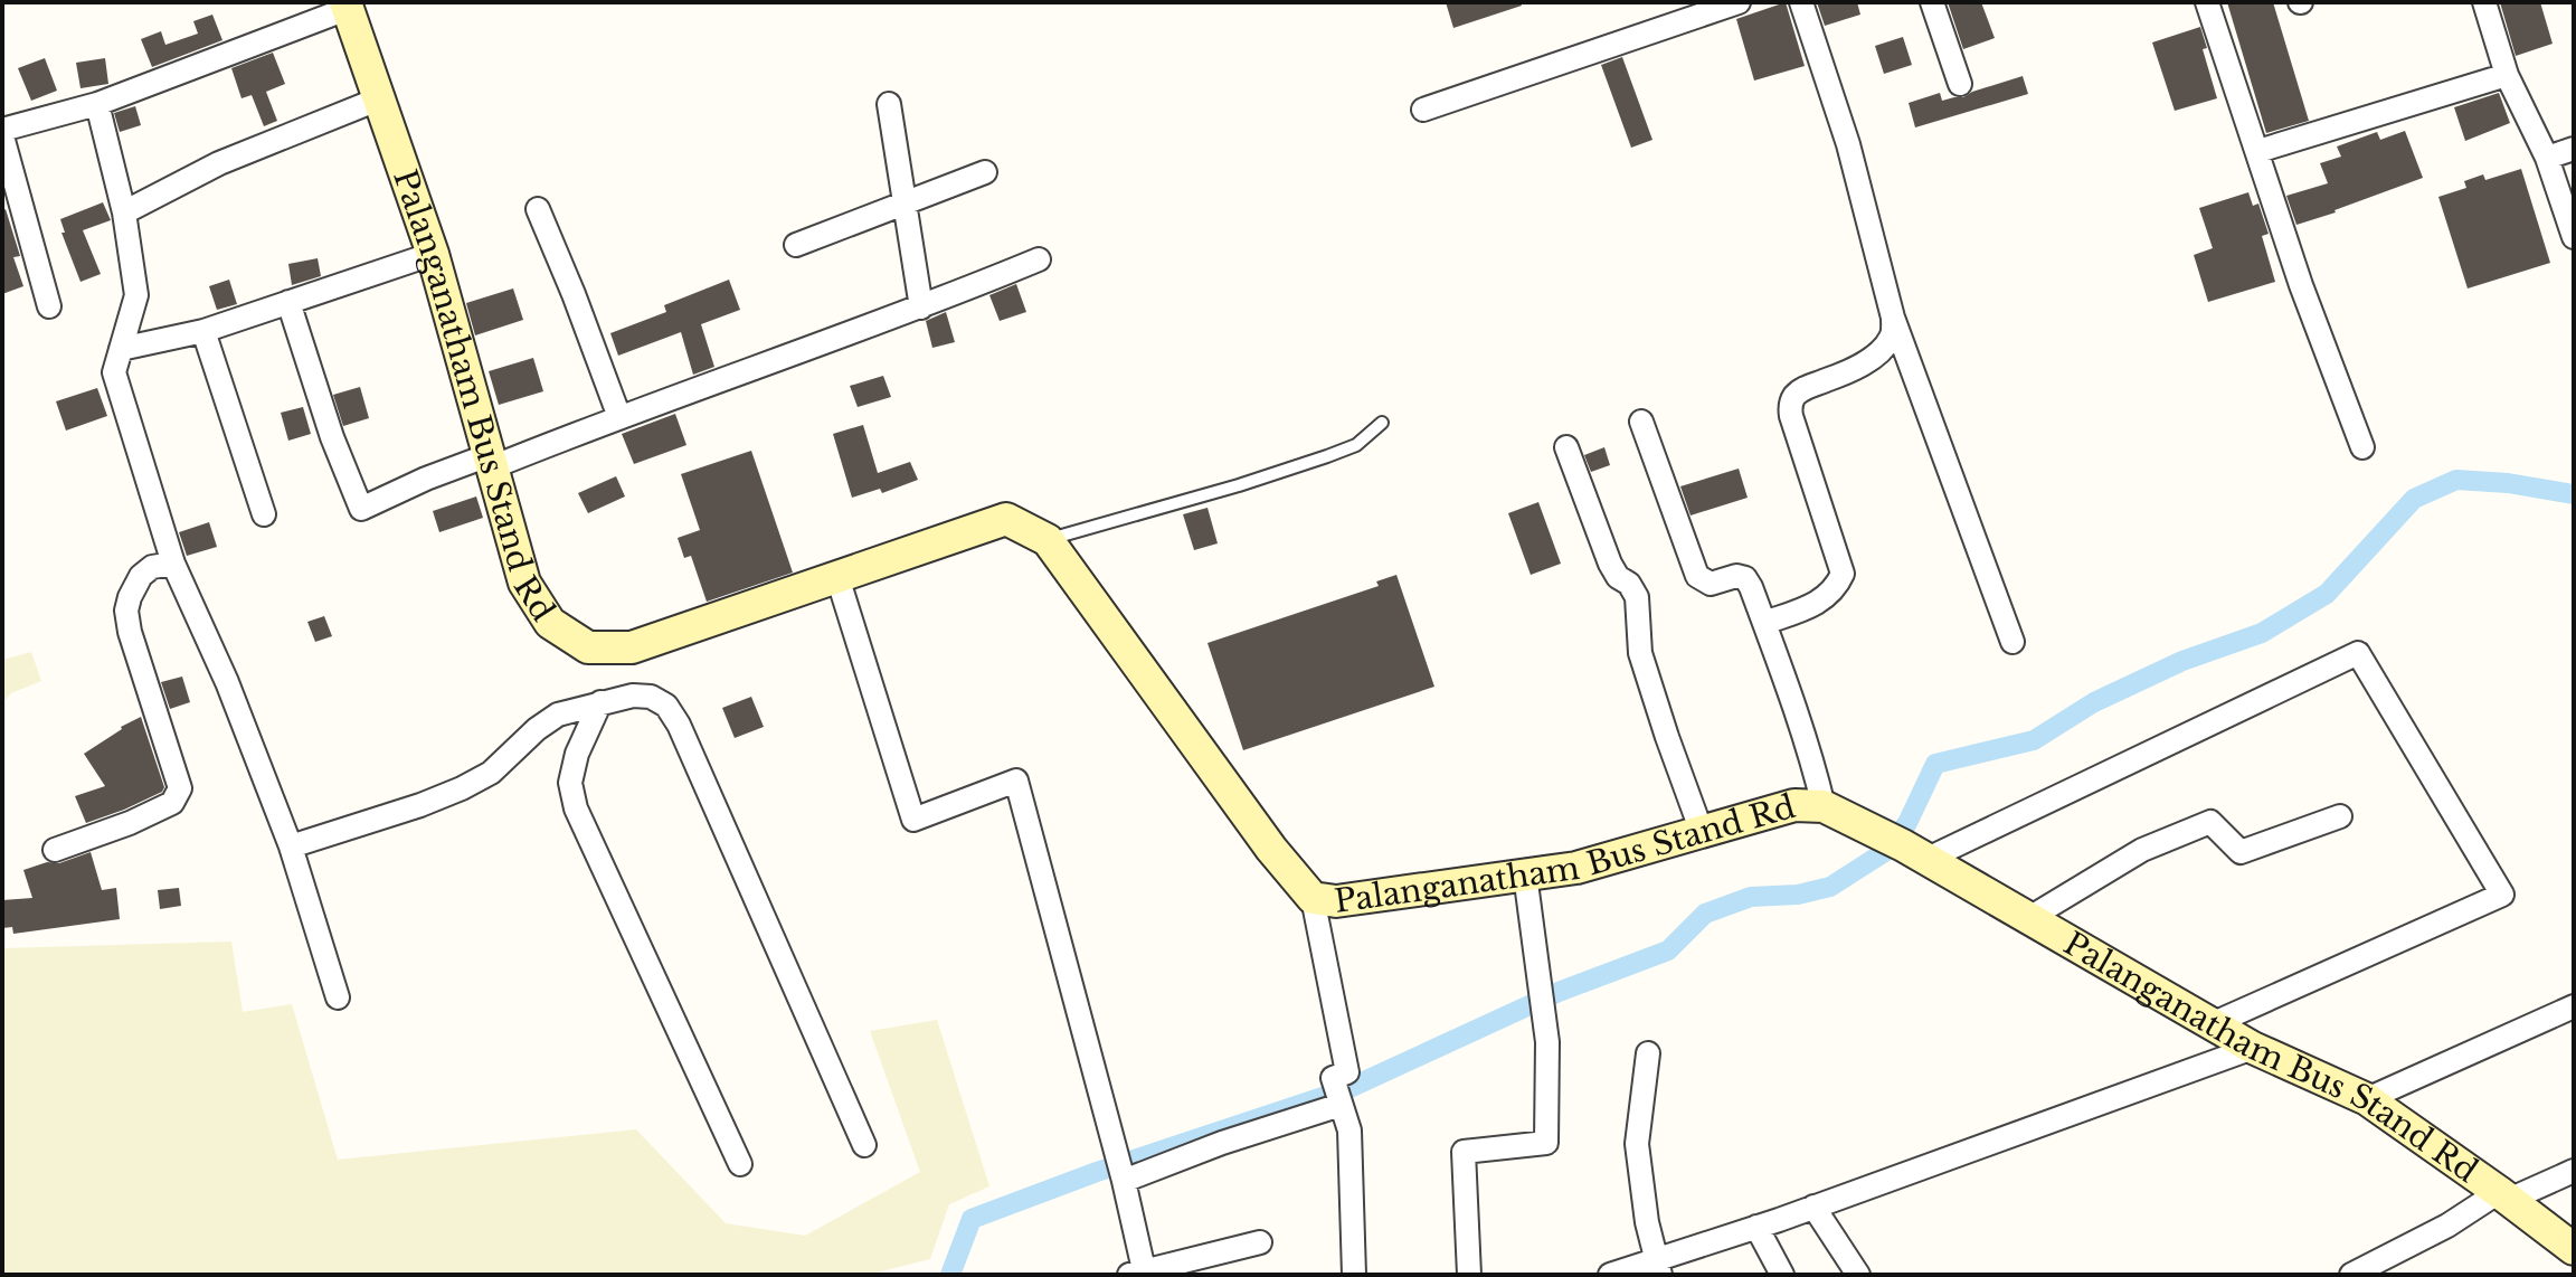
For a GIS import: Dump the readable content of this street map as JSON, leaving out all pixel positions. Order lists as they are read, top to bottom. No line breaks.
{"streets":{"street":["Palanganatham Bus Stand Rd"]}}
